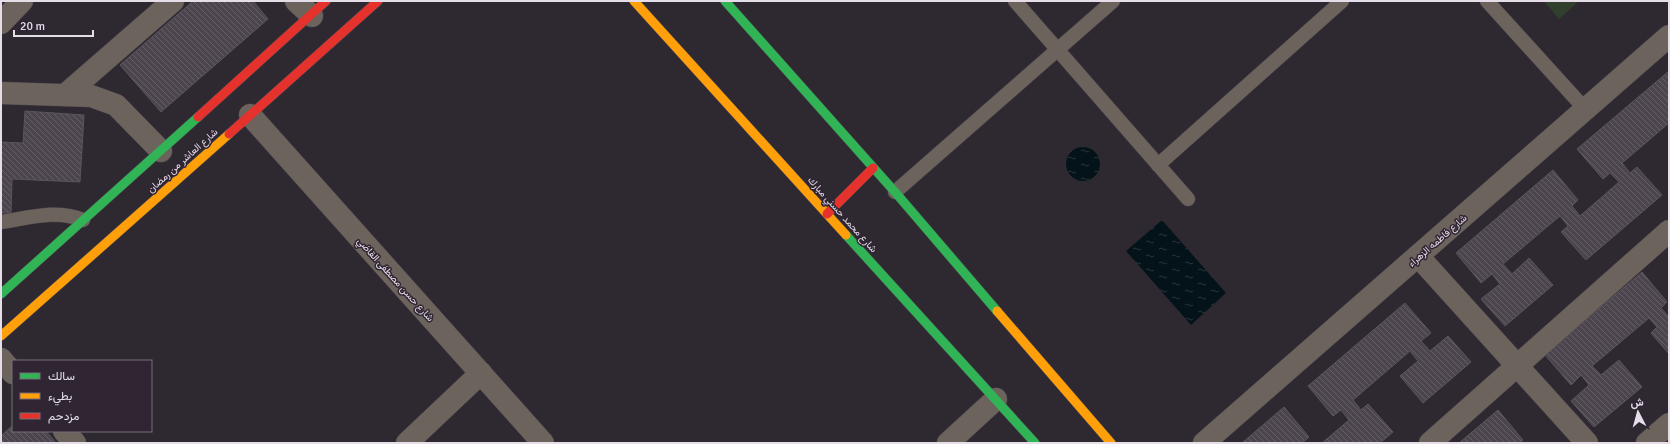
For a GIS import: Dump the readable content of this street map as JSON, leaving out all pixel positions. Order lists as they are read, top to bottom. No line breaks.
{"streets":{"street":["شارع العاشر من رمضان","شارع محمد حسني مبارك","شارع فاطمه الزهراء","شارع حسن مصطفى القاضي"]},"crossings":[["شارع العاشر من رمضان","شارع حسن مصطفى القاضي"]],"legend":["سالك","بطيء","مزدحم"],"scale_bar":"20 m","north":"top"}
